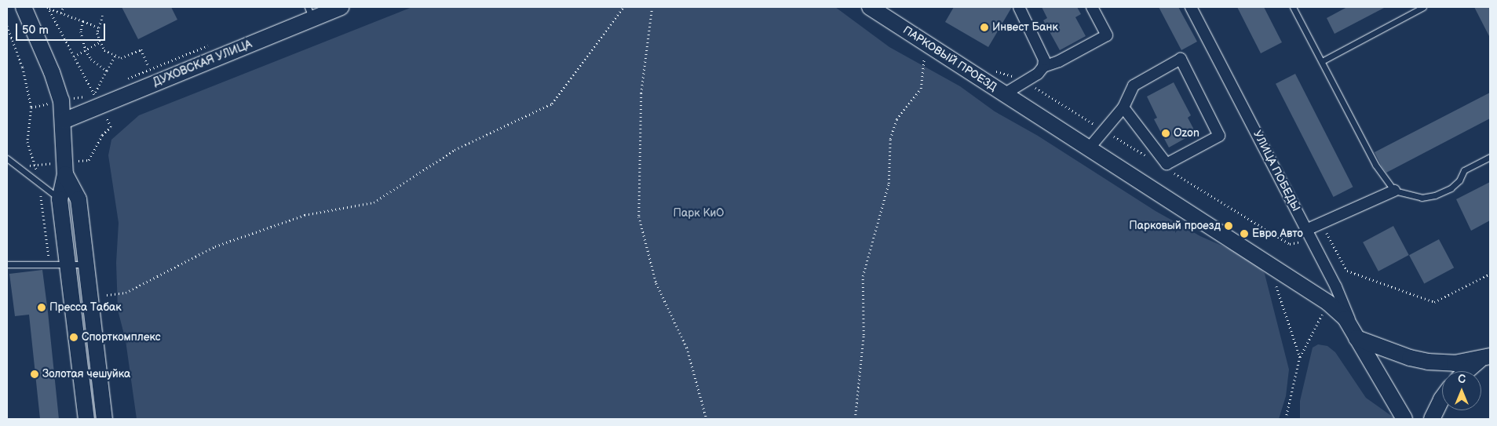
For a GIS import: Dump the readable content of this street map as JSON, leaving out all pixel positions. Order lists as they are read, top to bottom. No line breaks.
{"streets":{"street":["ПАРКОВЫЙ ПРОЕЗД","ДУХОВСКАЯ УЛИЦА","УЛИЦА ПОБЕДЫ"]},"crossings":[["ПАРКОВЫЙ ПРОЕЗД","УЛИЦА ПОБЕДЫ"]],"parks":["Парк КиО"],"places":["Инвест Банк","Ozon","Парковый проезд","Евро Авто","Пресса Табак","Спорткомплекс","Золотая чешуйка"],"scale_bar":"50 m","north":"top"}
